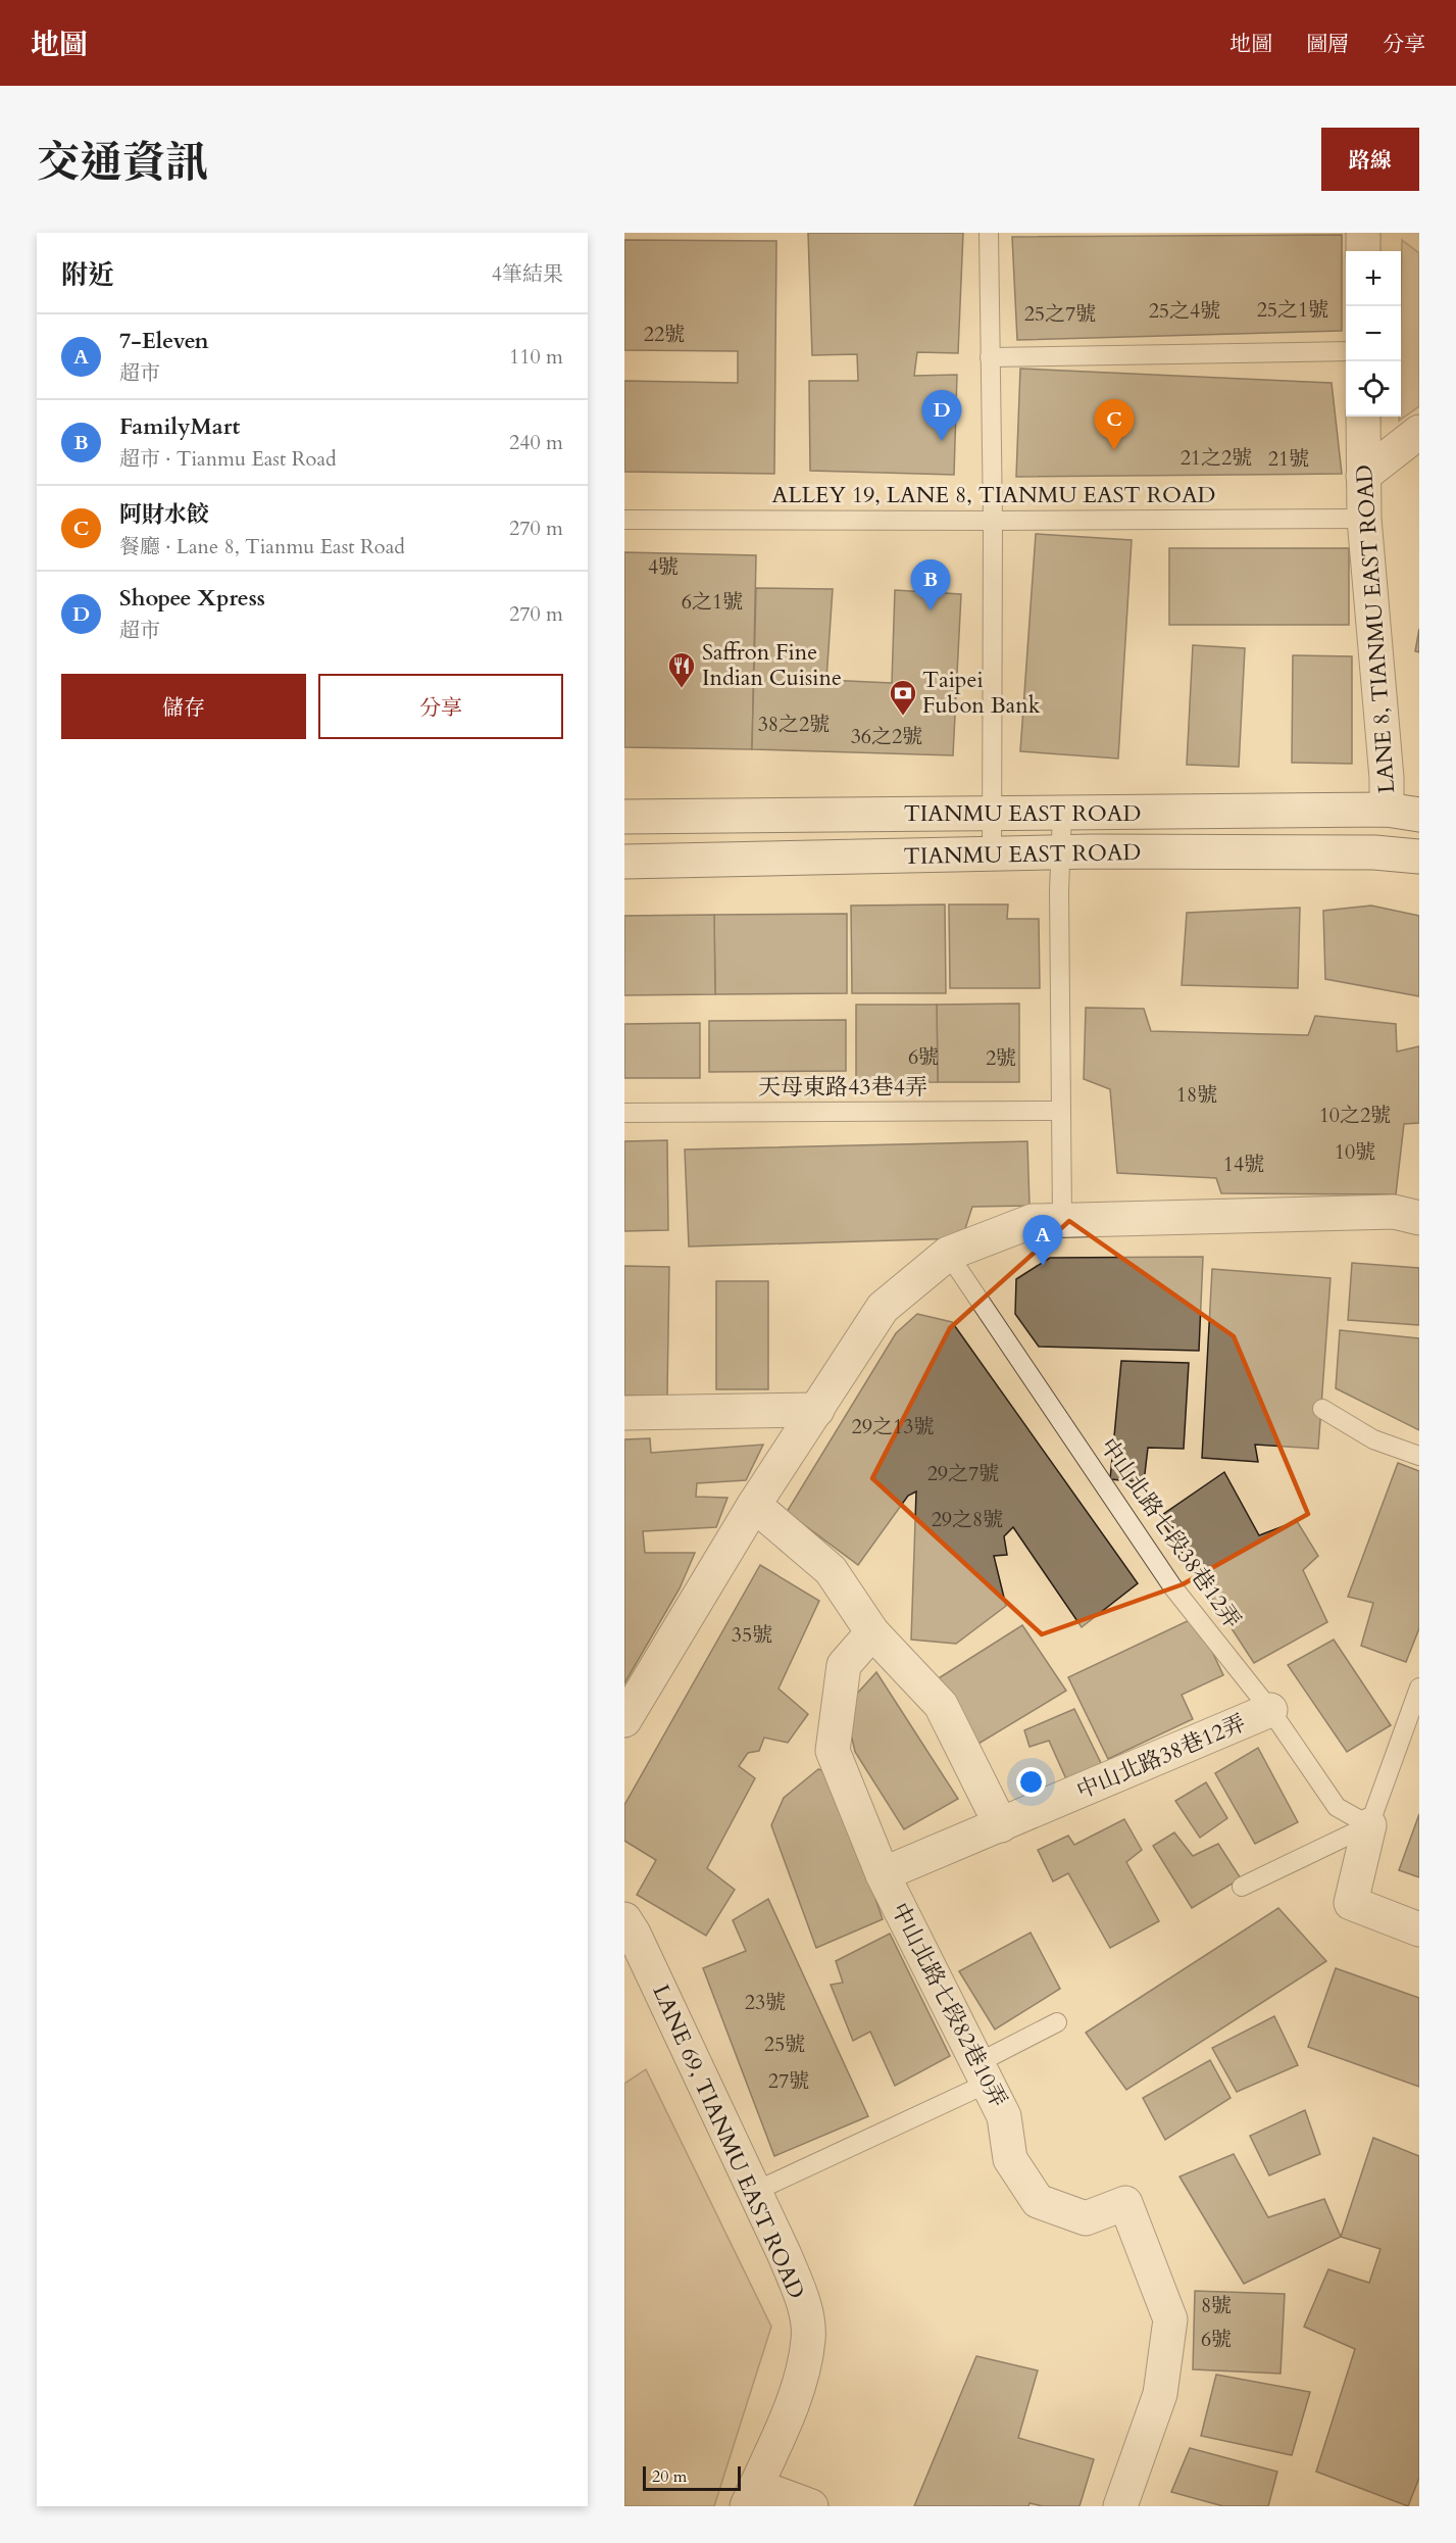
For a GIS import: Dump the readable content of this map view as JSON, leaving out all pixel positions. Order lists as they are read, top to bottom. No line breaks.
{"streets":{"street":["LANE 8, TIANMU EAST ROAD","TIANMU EAST ROAD","中山北路38巷12弄","中山北路七段82巷10弄","LANE 69, TIANMU EAST ROAD"],"lane":["ALLEY 19, LANE 8, TIANMU EAST ROAD","天母東路43巷4弄","中山北路七段38巷12弄"]},"crossings":[["ALLEY 19, LANE 8, TIANMU EAST ROAD","LANE 8, TIANMU EAST ROAD"],["LANE 8, TIANMU EAST ROAD","TIANMU EAST ROAD"],["中山北路七段38巷12弄","中山北路38巷12弄"],["中山北路38巷12弄","中山北路七段82巷10弄"]],"places":{"restaurant":["Saffron Fine Indian Cuisine"],"bank":["Taipei Fubon Bank"]},"house_numbers":["25之1號","25之4號","25之7號","22號","21之2號","21號","4號","6之1號","38之2號","36之2號","6號","2號","18號","10之2號","10號","14號","29之13號","29之7號","29之8號","35號","23號","25號","27號","8號","6號"],"scale_bar":"20 m","page":{"header":"地圖","nav":["地圖","圖層","分享"],"title":"交通資訊","buttons":["路線",["儲存","分享"]],"heading":["附近","4筆結果"],"map_buttons":["+","−"],"list":[{"mark":"A","name":"7-Eleven","note":"超市","value":"110 m"},{"mark":"B","name":"FamilyMart","note":"超市 · Tianmu East Road","value":"240 m"},{"mark":"C","name":"阿財水餃","note":"餐廳 · Lane 8, Tianmu East Road","value":"270 m"},{"mark":"D","name":"Shopee Xpress","note":"超市","value":"270 m"}],"pins":["D","C","B","A"],"scale":"20 m"}}
